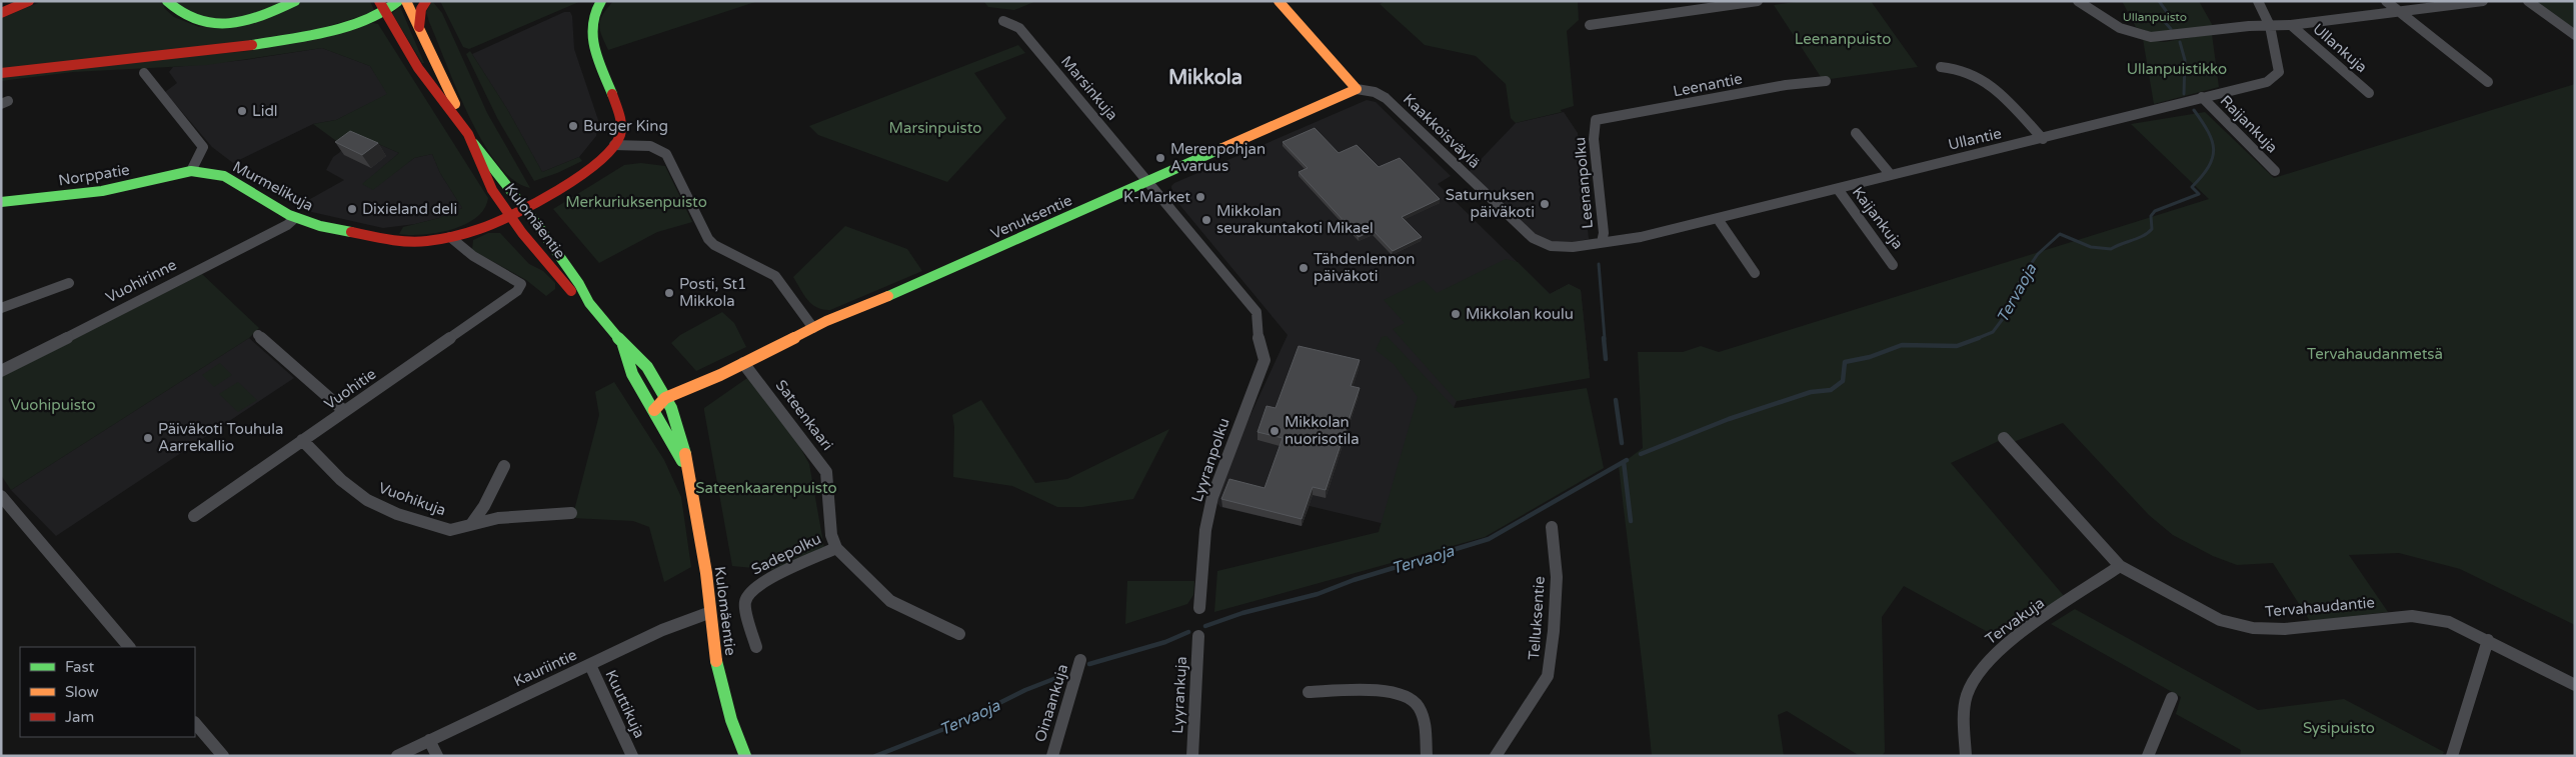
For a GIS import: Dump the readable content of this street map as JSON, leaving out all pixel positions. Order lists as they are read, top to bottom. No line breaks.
{"streets":{"main road":["Norppatie","Murmelikuja","Venuksentie","Kulomäentie"],"street":["Ullankuja","Leenantie","Marsinkuja","Raijankuja","Kaakkoisväylä","Ullantie","Leenanpolku","Kaijankuja","Vuohirinne","Vuohitie","Sateenkaari","Lyyranpolku","Vuohikuja","Sadepolku","Tervahaudantie","Telluksentie","Tervakuja","Kauriintie","Lyyrankuja","Oinaankuja","Kuuttikuja"]},"crossings":[["Leenantie","Leenanpolku"],["Marsinkuja","Venuksentie"],["Marsinkuja","Lyyranpolku"],["Raijankuja","Ullantie"],["Kaakkoisväylä","Ullantie"],["Kaakkoisväylä","Leenanpolku"],["Kaakkoisväylä","Venuksentie"],["Ullantie","Leenanpolku"],["Ullantie","Kaijankuja"],["Norppatie","Murmelikuja"],["Murmelikuja","Kulomäentie"],["Murmelikuja","Vuohirinne"],["Murmelikuja","Vuohitie"],["Venuksentie","Kulomäentie"],["Venuksentie","Sateenkaari"],["Kulomäentie","Kauriintie"],["Vuohitie","Vuohikuja"],["Sateenkaari","Sadepolku"],["Tervahaudantie","Tervakuja"],["Kauriintie","Kuuttikuja"]],"districts":["Mikkola"],"water":["Tervaoja"],"parks":["Ullanpuisto","Leenanpuisto","Ullanpuistikko","Marsinpuisto","Merkuriuksenpuisto","Tervahaudanmetsä","Vuohipuisto","Sateenkaarenpuisto","Sysipuisto"],"places":["Lidl","Burger King","Merenpohjan Avaruus","K-Market","Saturnuksen päiväkoti","Dixieland deli","Mikkolan seurakuntakoti Mikael","Tähdenlennon päiväkoti","Posti, St1 Mikkola","Mikkolan koulu","Mikkolan nuorisotila","Päiväkoti Touhula Aarrekallio"],"legend":["Fast","Slow","Jam"]}
